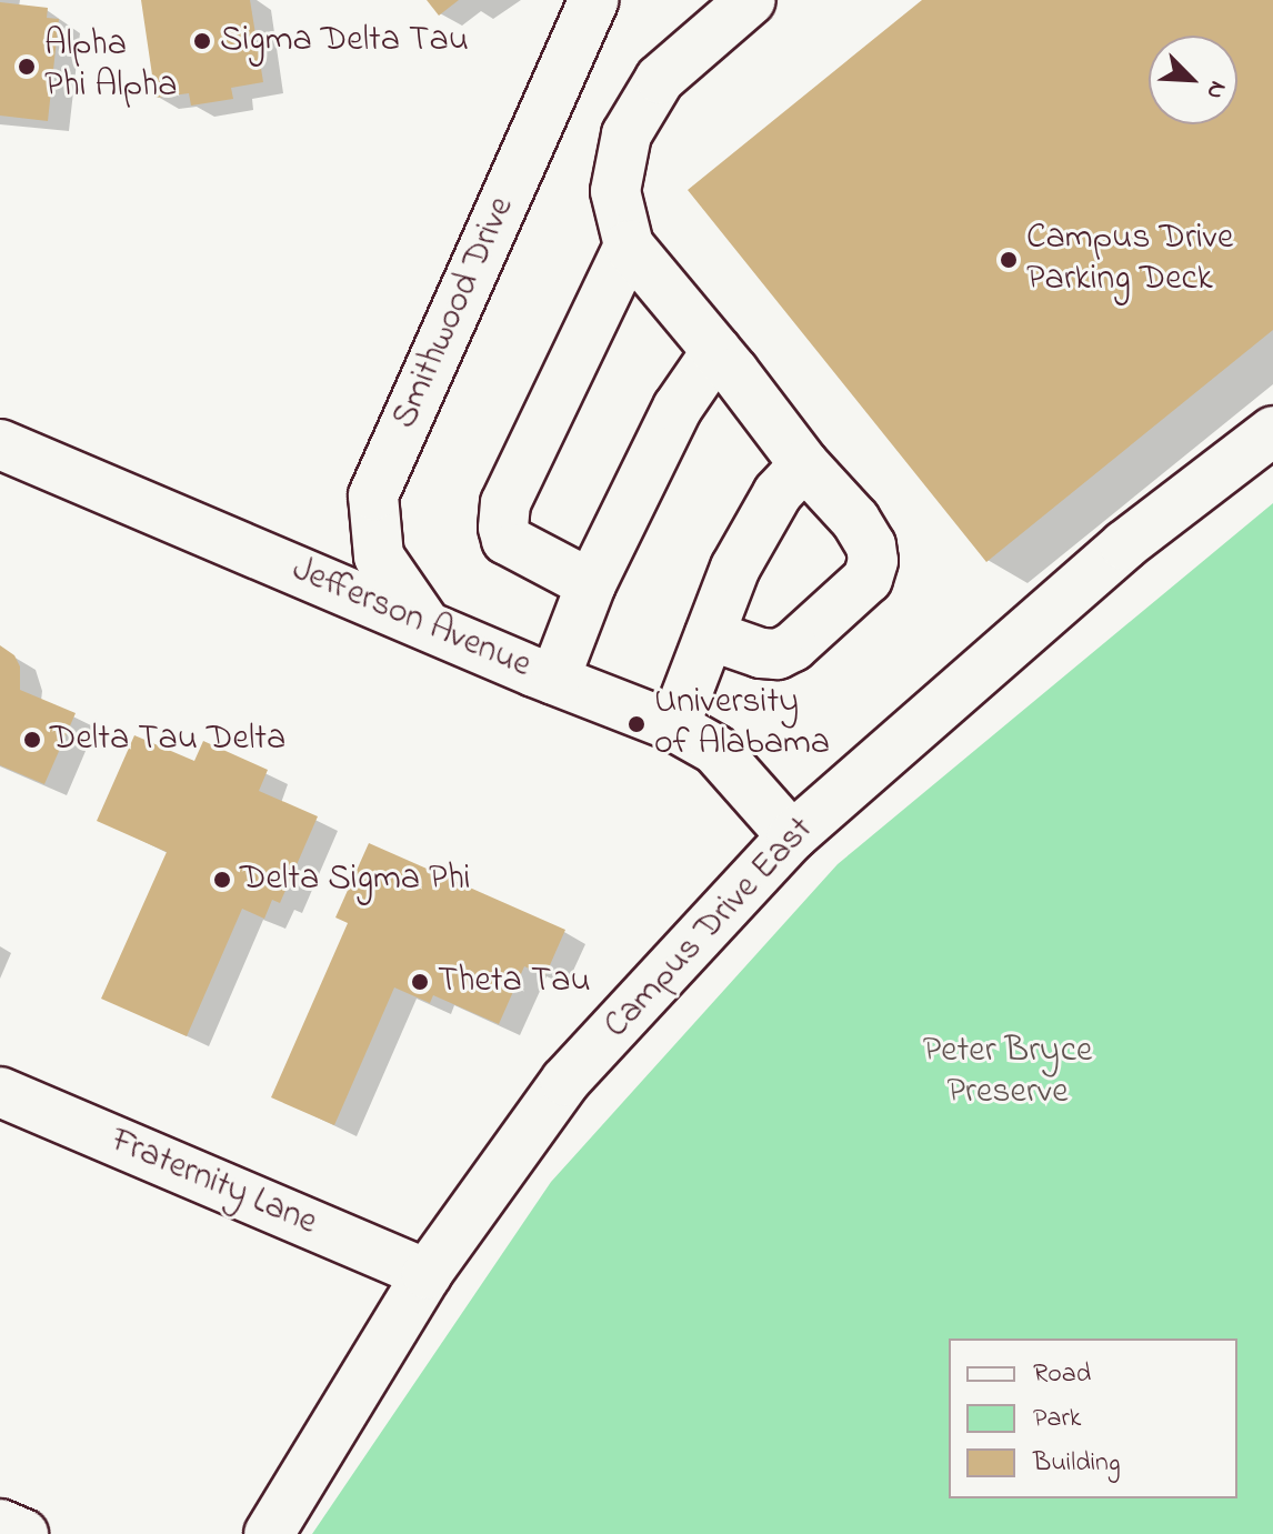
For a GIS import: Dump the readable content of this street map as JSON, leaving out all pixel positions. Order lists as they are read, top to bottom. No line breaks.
{"streets":{"street":["Smithwood Drive","Jefferson Avenue","Campus Drive East","Fraternity Lane"]},"crossings":[["Smithwood Drive","Jefferson Avenue"],["Jefferson Avenue","Campus Drive East"],["Campus Drive East","Fraternity Lane"]],"parks":["Peter Bryce Preserve"],"places":["Sigma Delta Tau","Alpha Phi Alpha","Campus Drive Parking Deck","University of Alabama","Delta Tau Delta","Delta Sigma Phi","Theta Tau"],"legend":["Road","Park","Building"],"north":"bottom right"}
